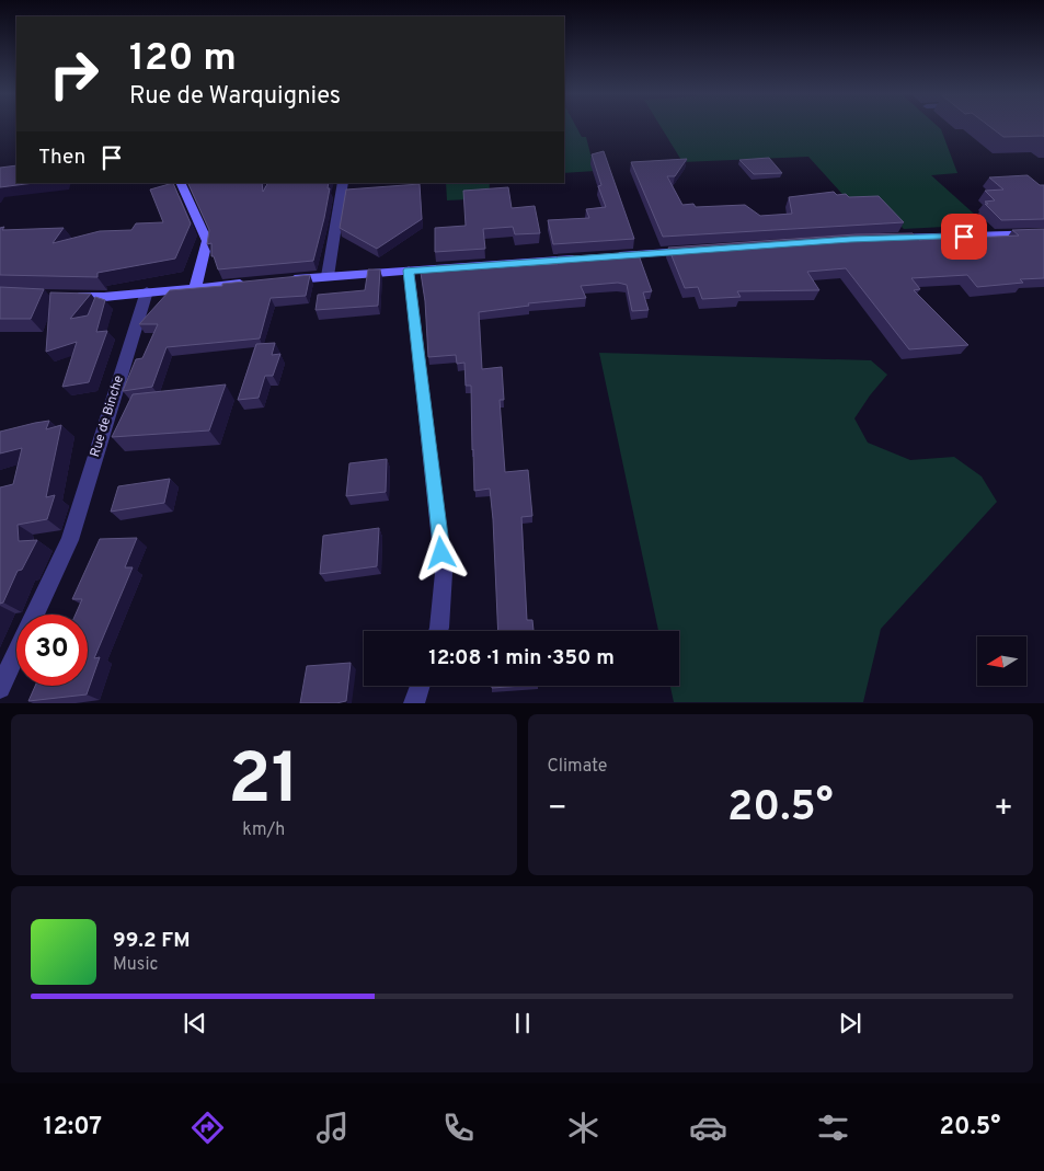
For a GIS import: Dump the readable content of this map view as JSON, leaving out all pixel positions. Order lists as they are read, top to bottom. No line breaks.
{"streets":{"street":["Rue de Binche"]},"north":"left","page":{"turn":["120 m","Rue de Warquignies"],"then":"Then","limit":"30","trip":"12:08 · 1 min · 350 m","tile":[["21","km/h"],"Climate"],"heat":["−","20.5°","+"],"song":["99.2 FM","Music"],"tabs":["12:07","20.5°"]}}
